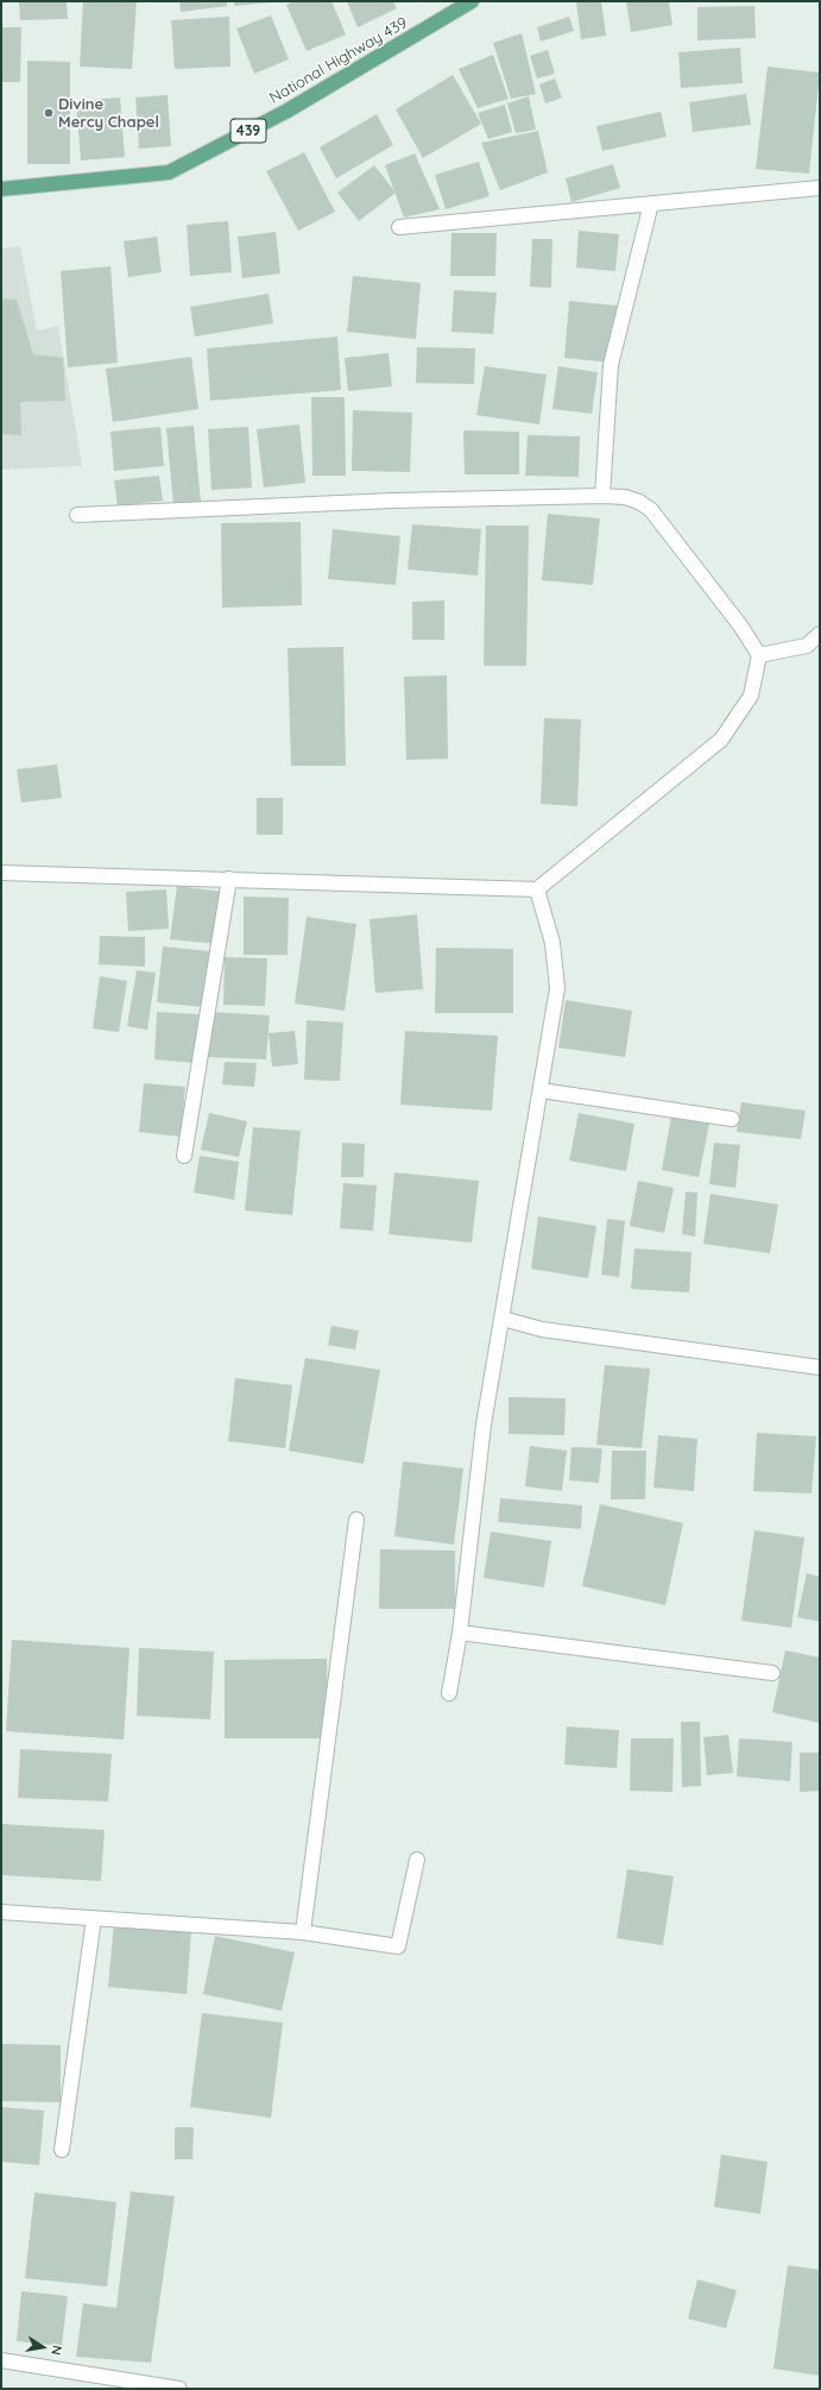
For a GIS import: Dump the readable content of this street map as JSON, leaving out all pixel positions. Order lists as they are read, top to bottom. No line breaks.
{"streets":{"main road":["National Highway 439","439"]},"places":["Divine Mercy Chapel"],"north":"right"}
